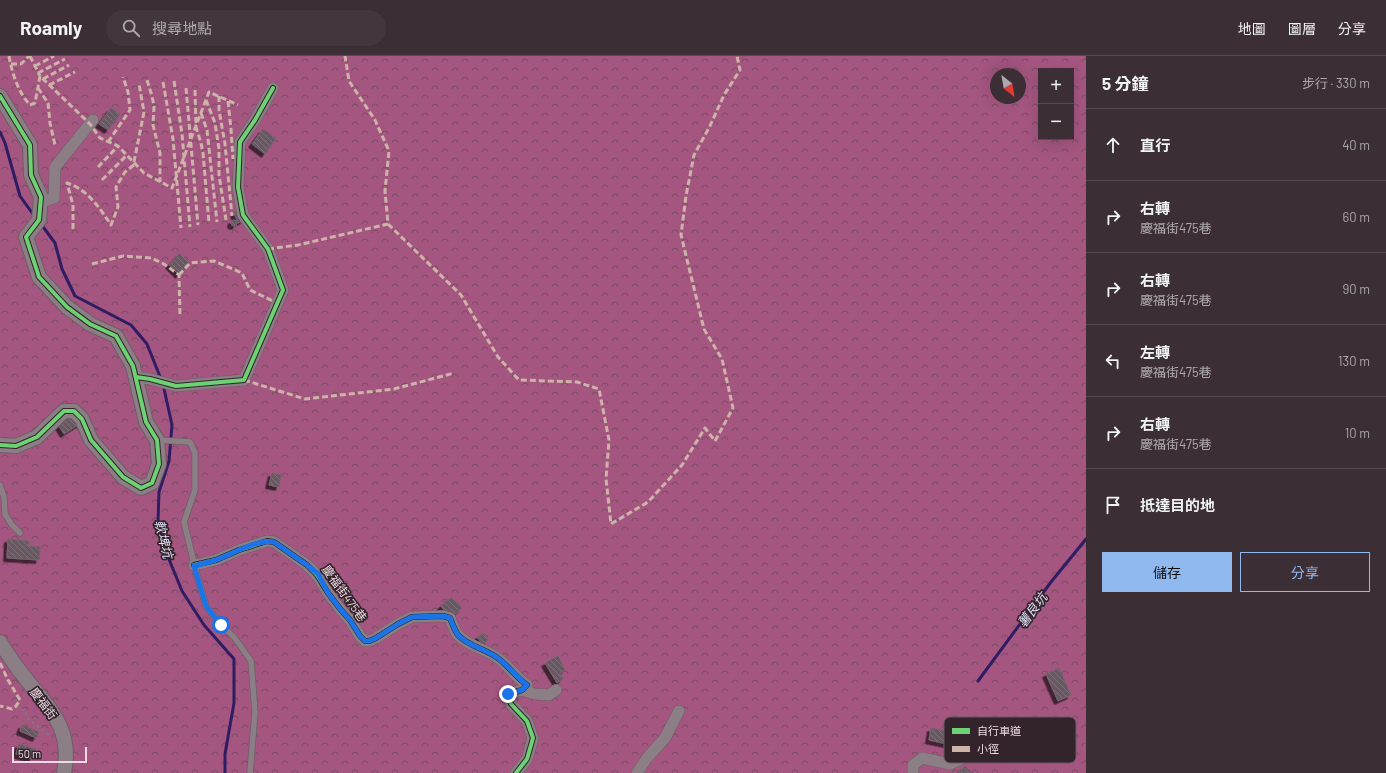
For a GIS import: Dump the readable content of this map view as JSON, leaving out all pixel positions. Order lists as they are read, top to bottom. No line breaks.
{"streets":{"street":["慶福街475巷","慶福街"]},"water":["軟埤坑","薯良坑"],"legend":["自行車道","小徑"],"scale_bar":"50 m","north":"bottom right","page":{"header":"Roamly","search":"搜尋地點","nav":["地圖","圖層","分享"],"heading":["5 分鐘","步行 · 330 m"],"map_buttons":["+","−"],"list":[["直行","40 m"],["右轉","慶福街475巷","60 m"],["右轉","慶福街475巷","90 m"],["左轉","慶福街475巷","130 m"],["右轉","慶福街475巷","10 m"],"抵達目的地"],"buttons":["儲存","分享"],"scale":"50 m"}}
